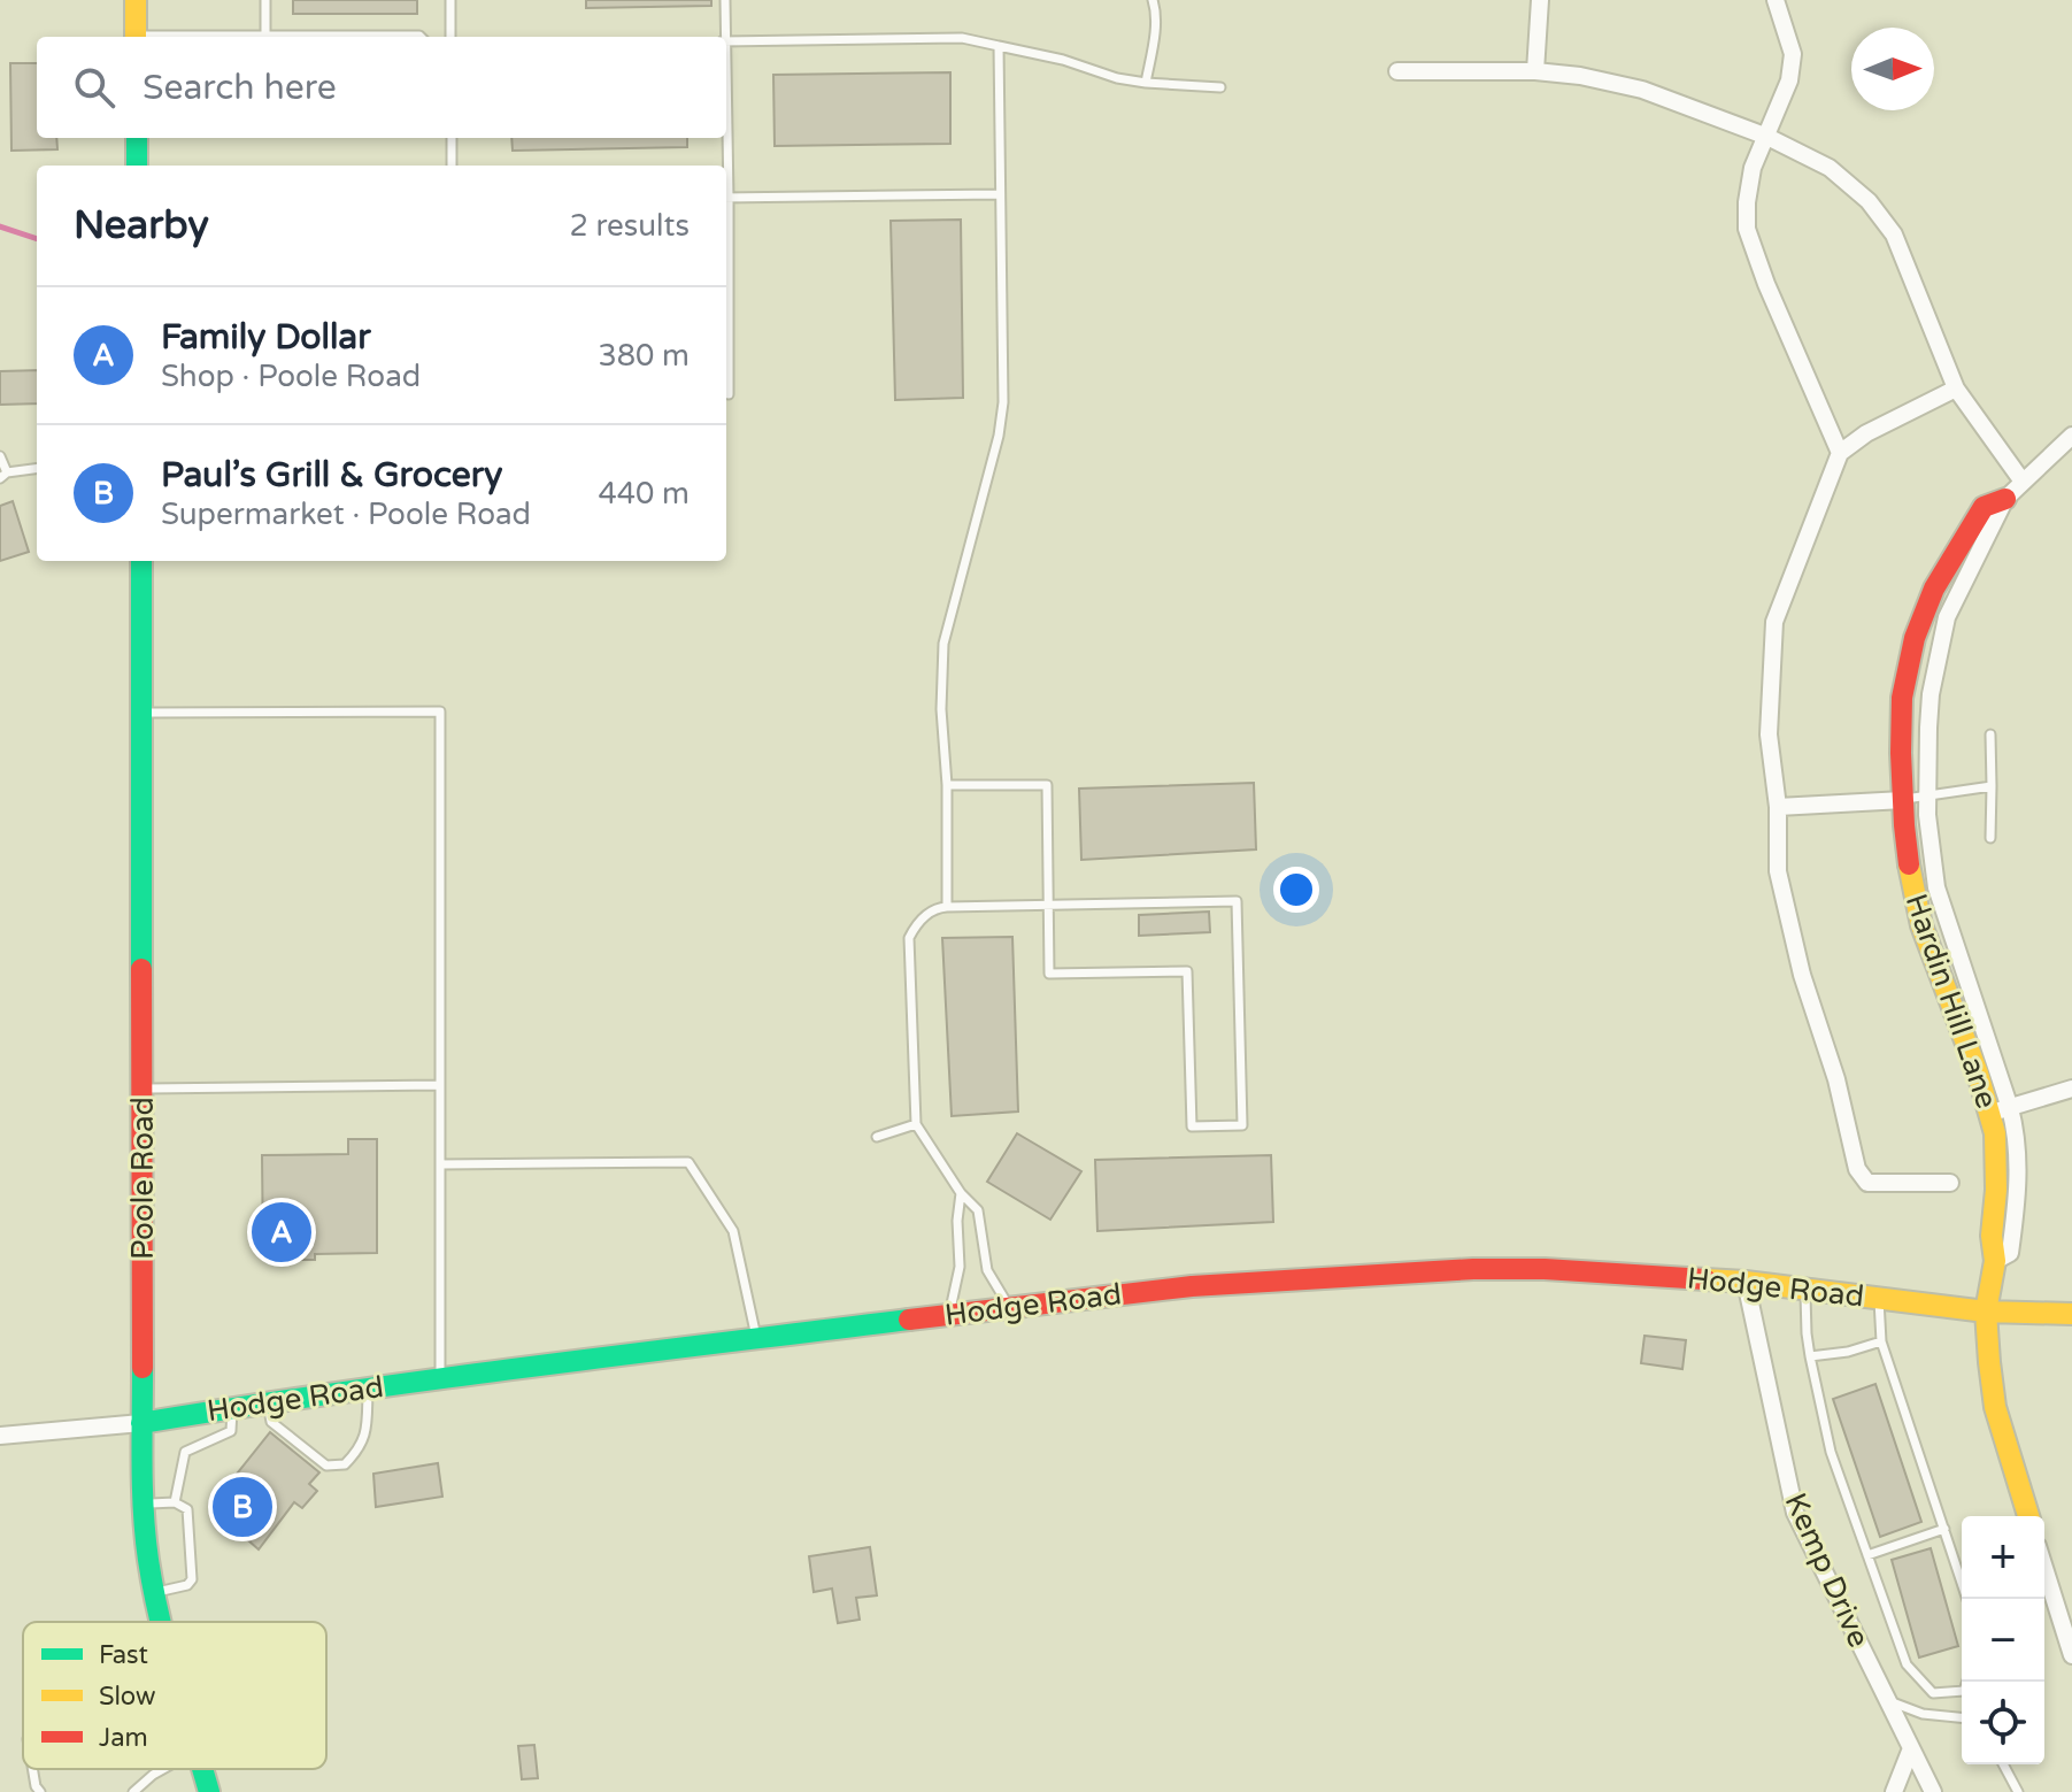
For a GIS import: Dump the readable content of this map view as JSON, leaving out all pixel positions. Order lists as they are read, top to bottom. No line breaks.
{"streets":{"main road":["Hardin Hill Lane","Poole Road","Hodge Road"],"street":["Kemp Drive"]},"crossings":[["Hardin Hill Lane","Hodge Road"],["Poole Road","Hodge Road"],["Hodge Road","Kemp Drive"]],"legend":["Fast","Slow","Jam"],"north":"right","page":{"search":"Search here","heading":["Nearby","2 results"],"list":[{"mark":"A","name":"Family Dollar","note":"Shop · Poole Road","value":"380 m"},{"mark":"B","name":"Paul’s Grill & Grocery","note":"Supermarket · Poole Road","value":"440 m"}],"pins":["A","B"],"map_buttons":["+","−"]}}
